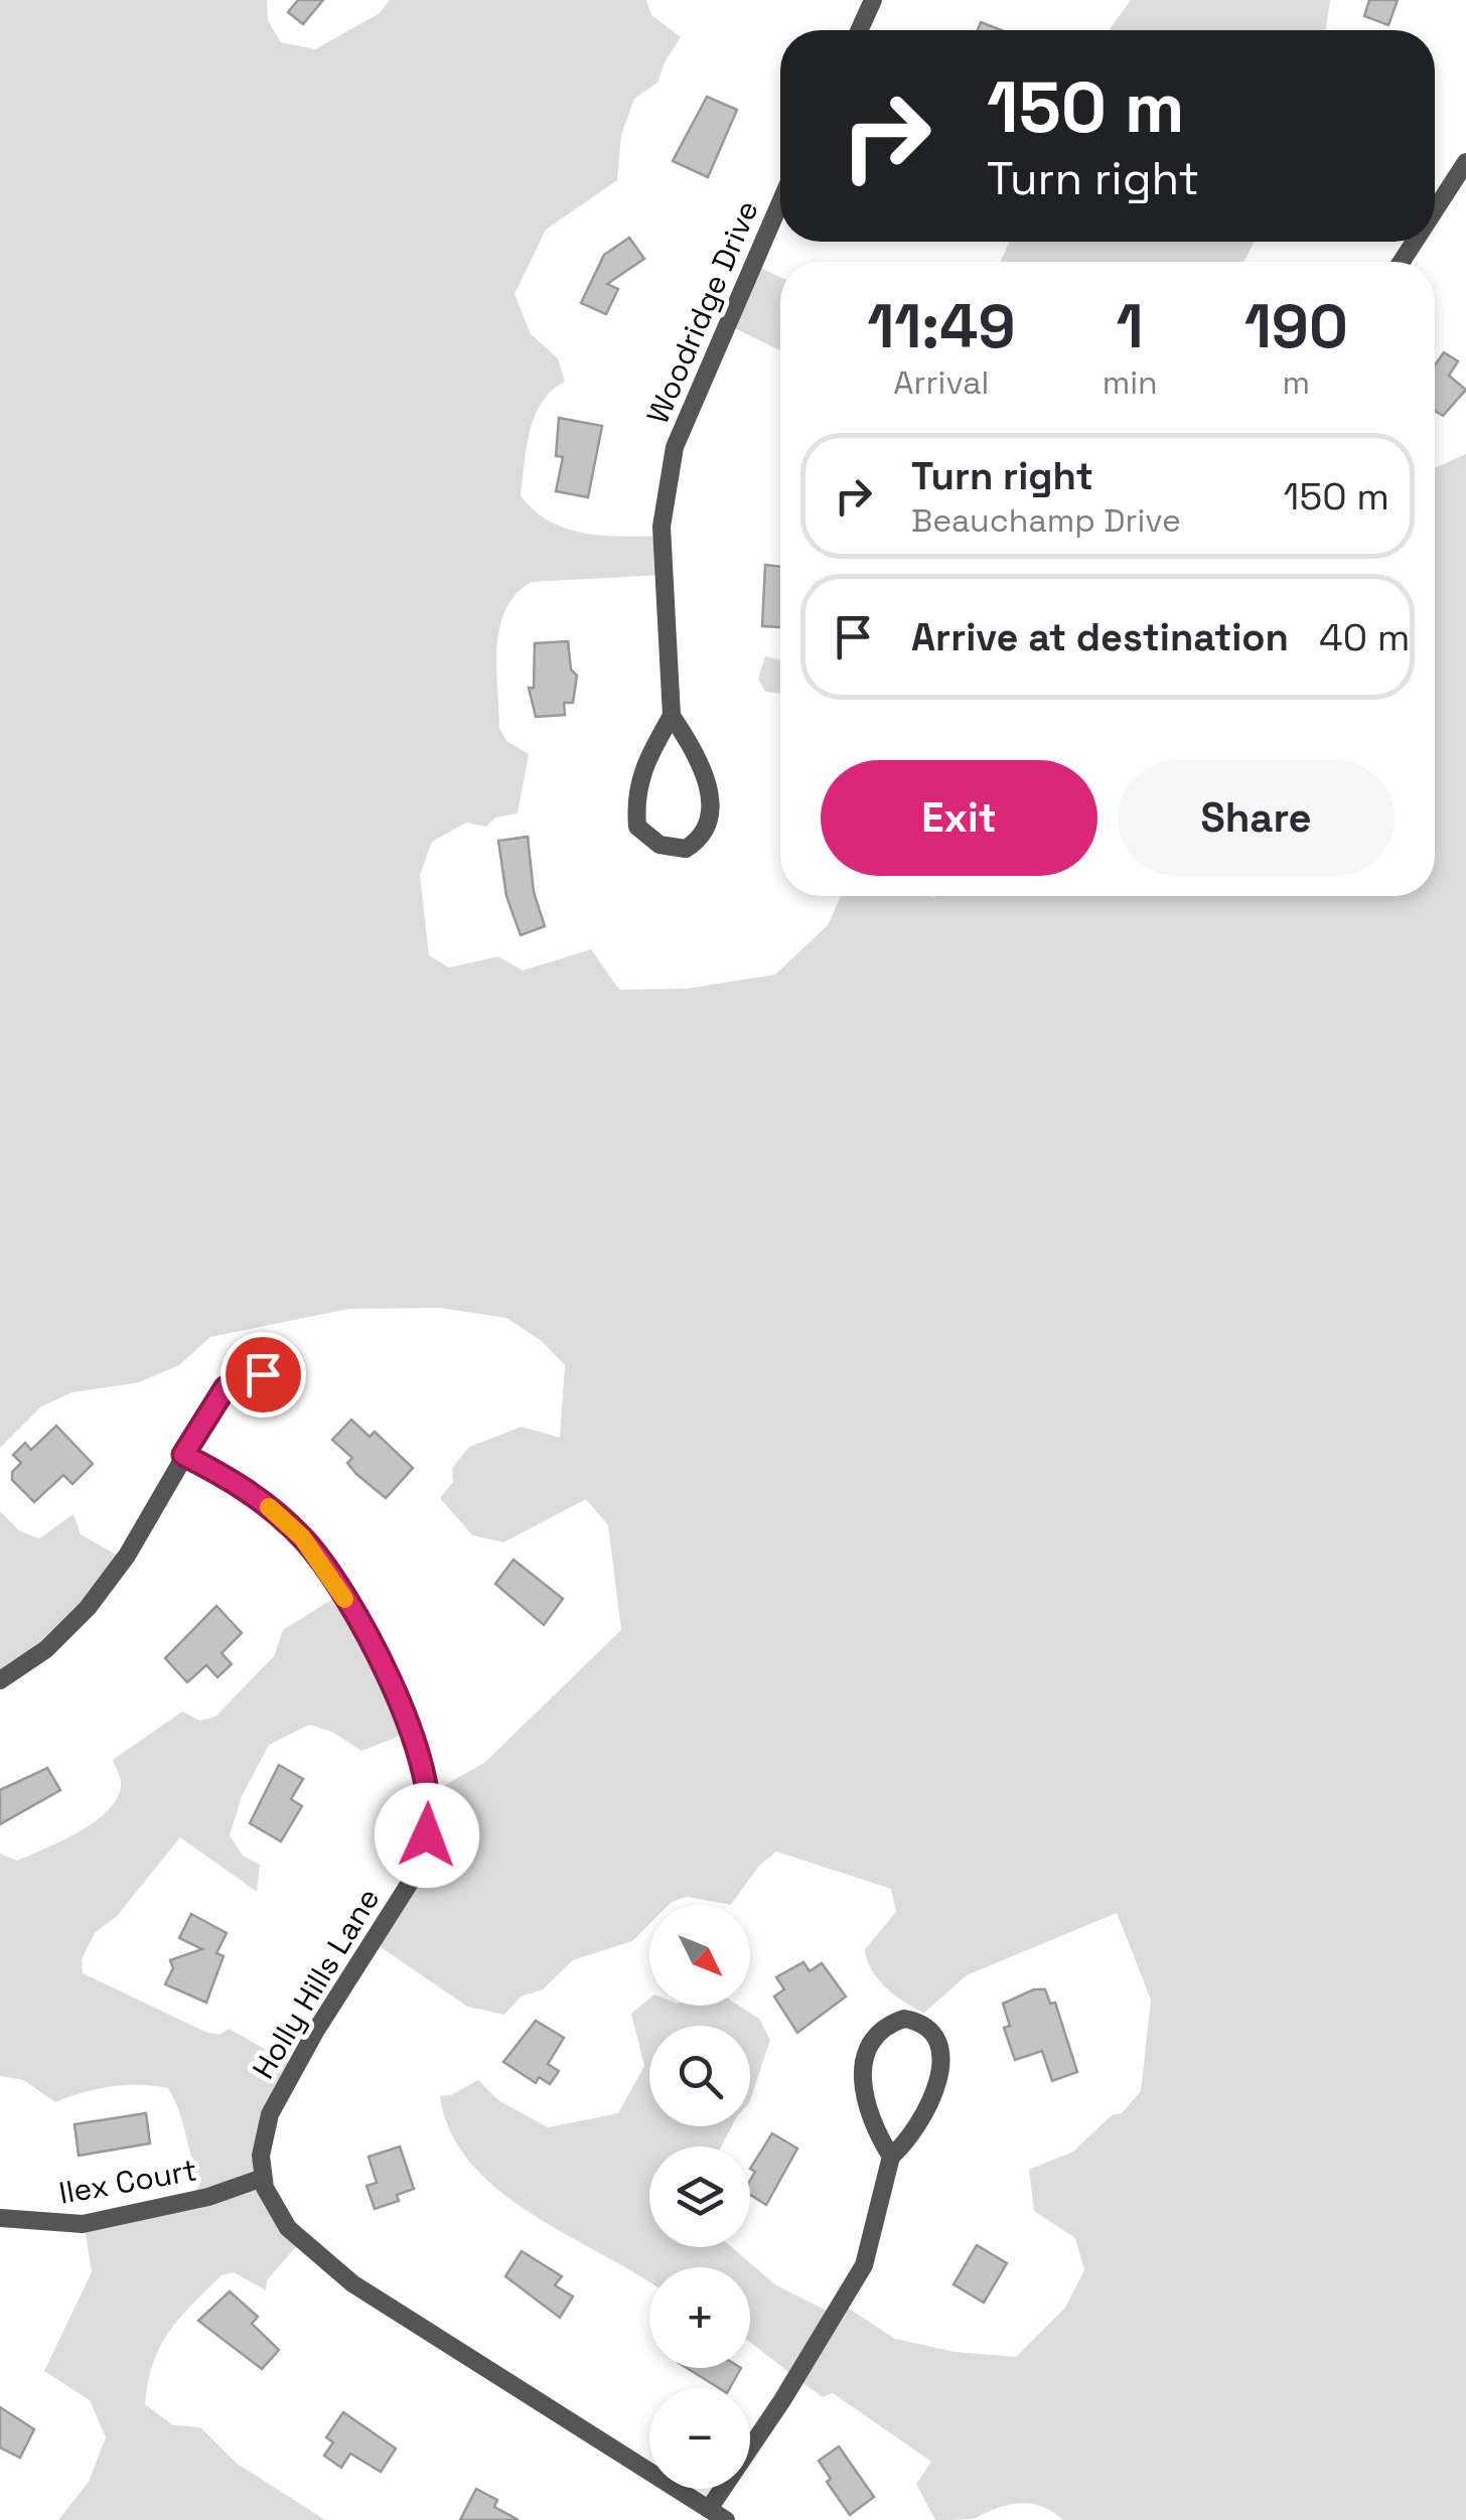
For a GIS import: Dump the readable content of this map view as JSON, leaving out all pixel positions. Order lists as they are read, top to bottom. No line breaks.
{"streets":{"street":["Woodridge Drive","Holly Hills Lane","Ilex Court"]},"crossings":[["Holly Hills Lane","Ilex Court"]],"north":"bottom right","page":{"turn":["150 m","Turn right"],"eta":["11:49","Arrival","1","min","190","m"],"list":[{"name":"Turn right","note":"Beauchamp Drive","value":"150 m"},{"name":"Arrive at destination","value":"40 m"}],"buttons":["Exit","Share"],"map_buttons":["+","−"]}}
